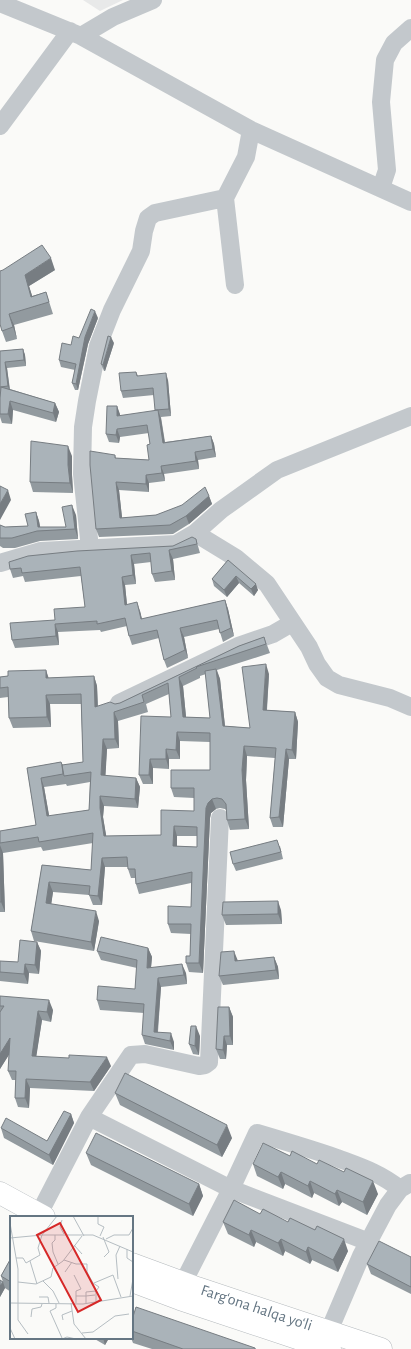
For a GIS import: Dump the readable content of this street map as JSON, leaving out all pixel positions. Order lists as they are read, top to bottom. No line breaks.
{"streets":{"highway":["Farg‘ona halqa yo‘li"]}}
